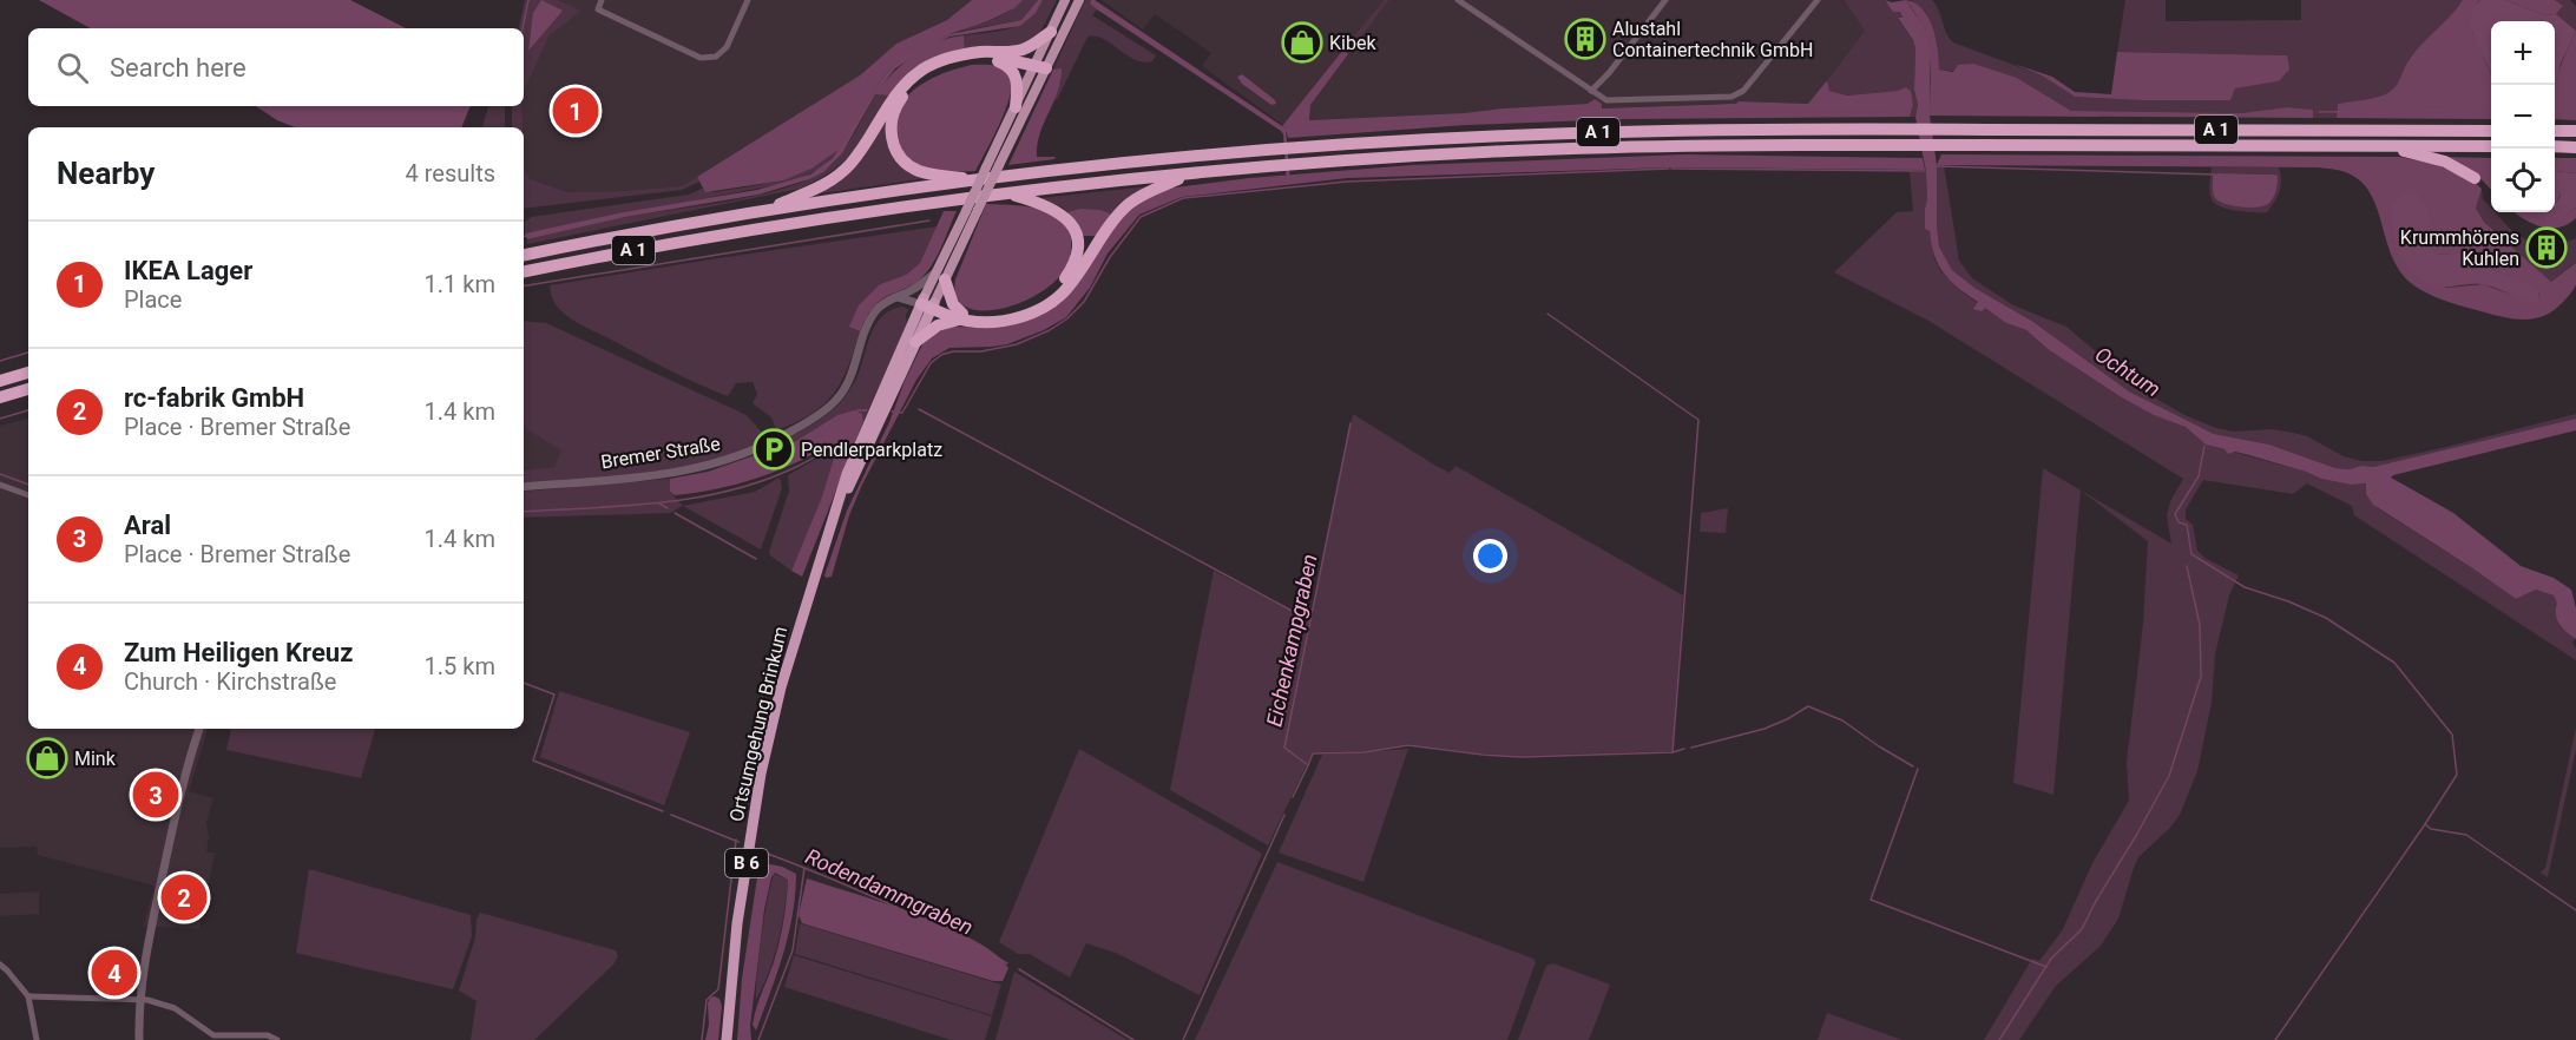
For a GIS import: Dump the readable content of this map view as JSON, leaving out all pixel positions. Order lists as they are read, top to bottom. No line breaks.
{"streets":{"highway":["A 1","Ortsumgehung Brinkum","B 6"],"street":["Bremer Straße"]},"crossings":[["Bremer Straße","B 6"],["Ortsumgehung Brinkum","B 6"]],"water":["Ochtum","Eichenkampgraben","Rodendammgraben"],"places":{"building":["Alustahl Containertechnik GmbH","Krummhörens Kuhlen"],"shop":["Kibek","Mink"],"parking":["Pendlerparkplatz"]},"page":{"map_buttons":["+","−"],"search":"Search here","pins":["1","3","2","4"],"heading":["Nearby","4 results"],"list":[{"mark":"1","name":"IKEA Lager","note":"Place","value":"1.1 km"},{"mark":"2","name":"rc-fabrik GmbH","note":"Place · Bremer Straße","value":"1.4 km"},{"mark":"3","name":"Aral","note":"Place · Bremer Straße","value":"1.4 km"},{"mark":"4","name":"Zum Heiligen Kreuz","note":"Church · Kirchstraße","value":"1.5 km"}]}}
